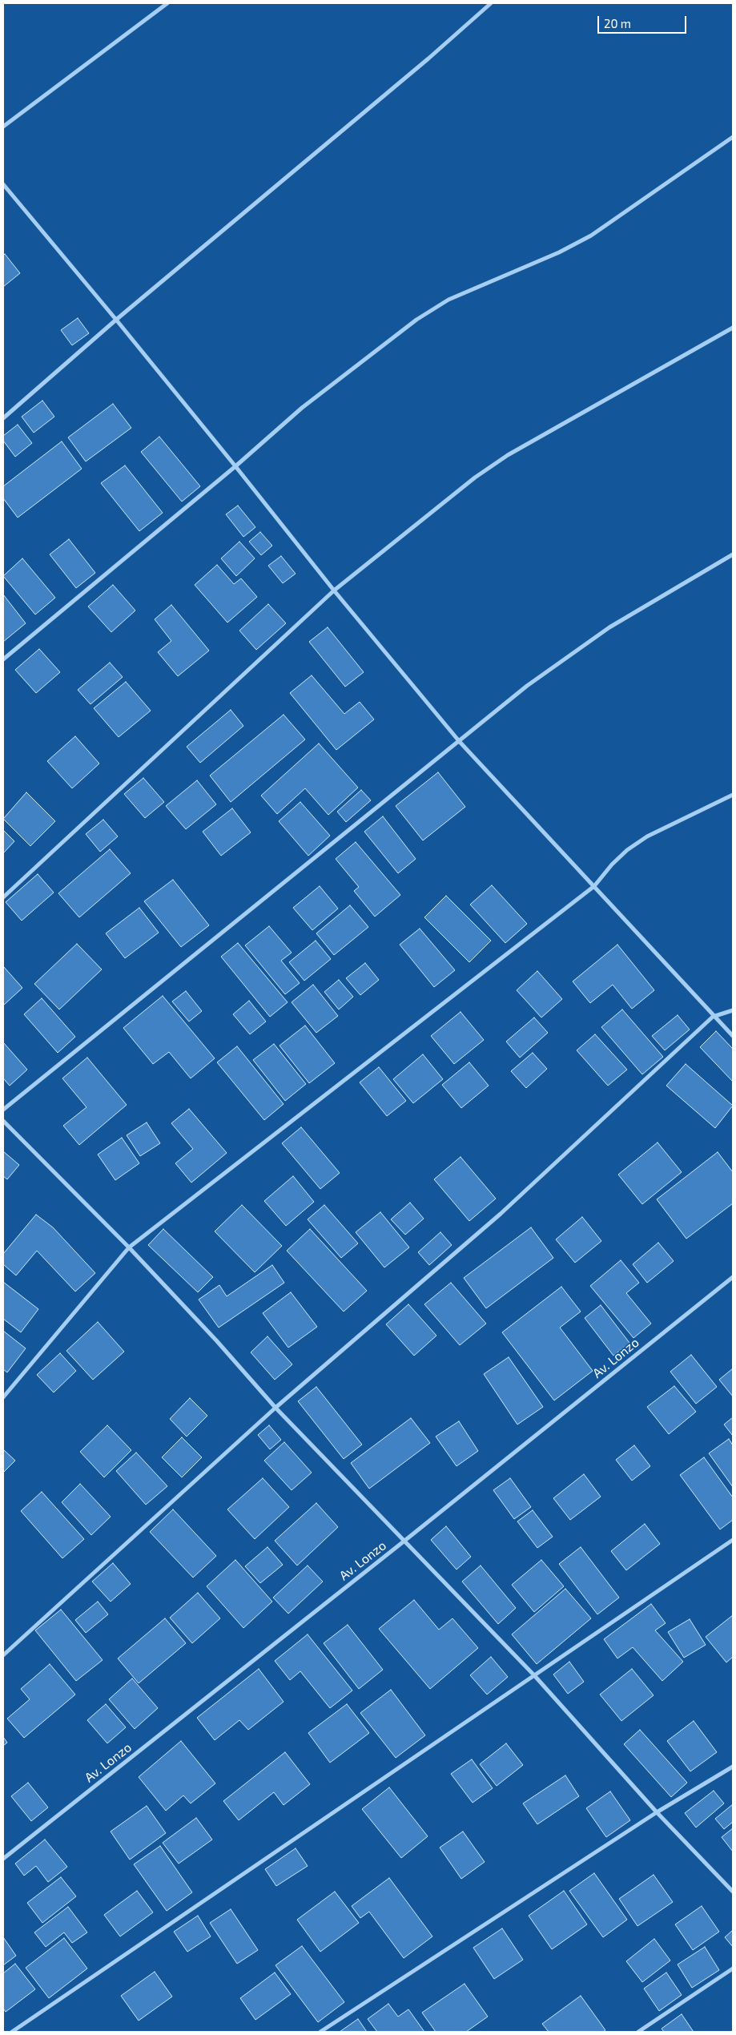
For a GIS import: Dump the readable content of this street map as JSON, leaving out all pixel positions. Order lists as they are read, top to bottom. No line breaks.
{"streets":{"street":["Av. Lonzo"]},"scale_bar":"20 m"}
